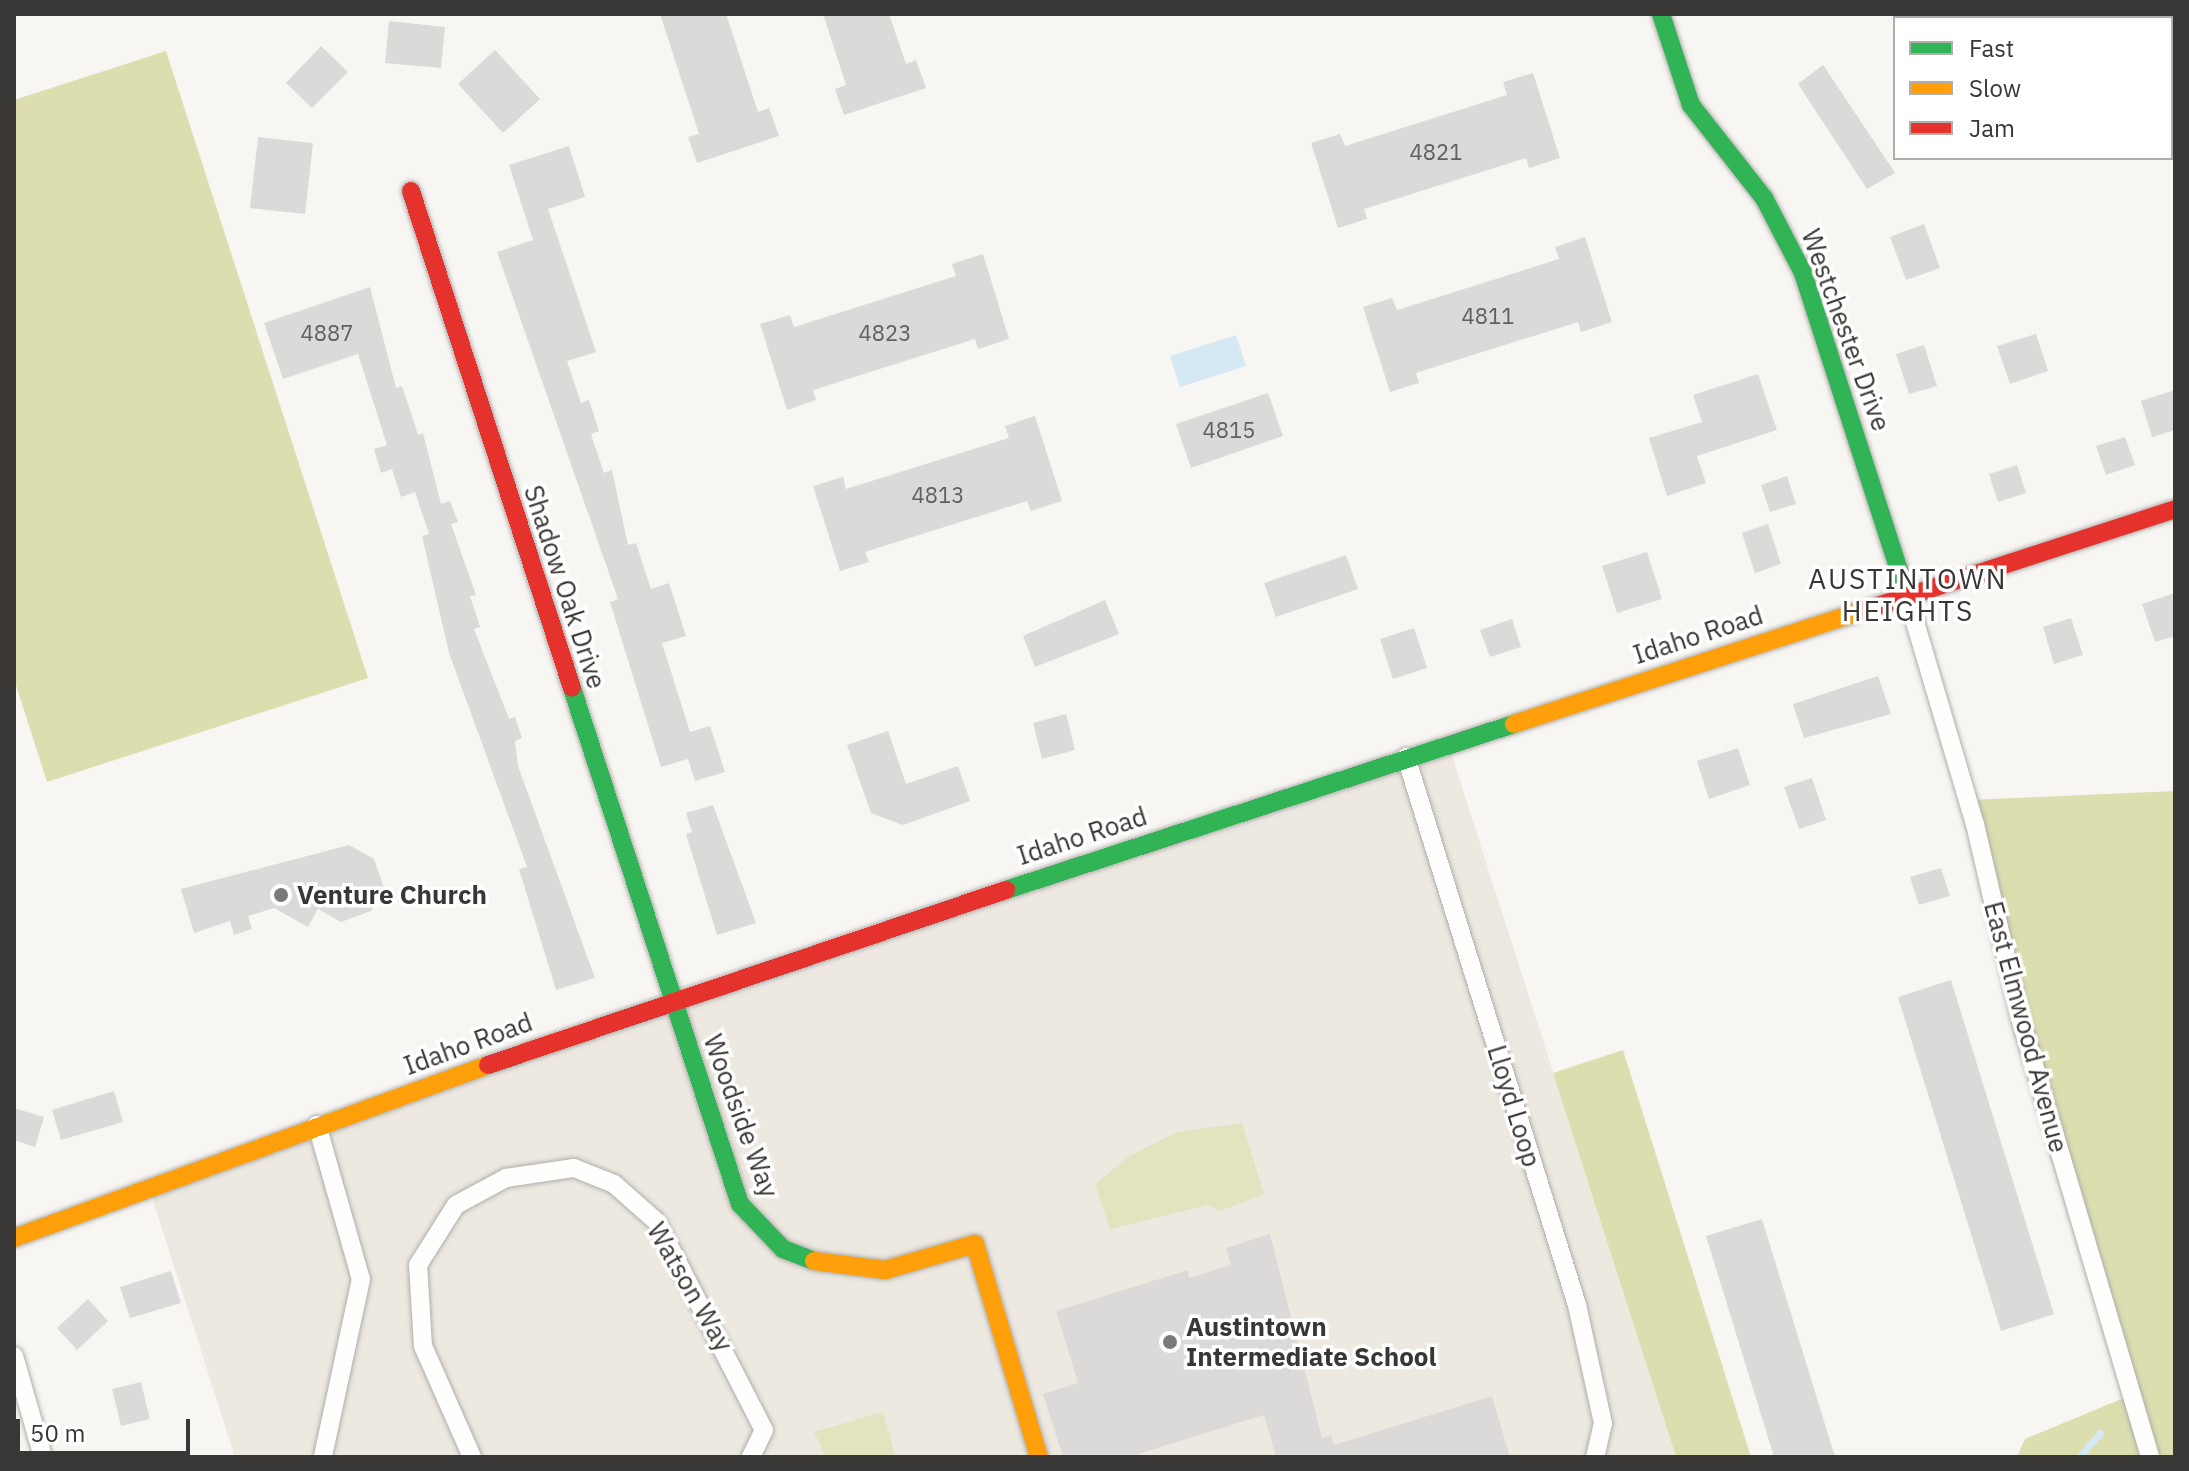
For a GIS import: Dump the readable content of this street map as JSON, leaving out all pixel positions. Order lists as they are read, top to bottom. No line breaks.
{"streets":{"street":["Westchester Drive","Shadow Oak Drive","Idaho Road","East Elmwood Avenue","Lloyd Loop","Woodside Way","Watson Way"]},"crossings":[["Westchester Drive","Idaho Road"],["Westchester Drive","East Elmwood Avenue"],["Shadow Oak Drive","Idaho Road"],["Shadow Oak Drive","Woodside Way"],["Idaho Road","East Elmwood Avenue"],["Idaho Road","Lloyd Loop"],["Idaho Road","Woodside Way"]],"districts":["AUSTINTOWN HEIGHTS"],"places":["Venture Church","Austintown Intermediate School"],"house_numbers":["4821","4811","4887","4823","4815","4813"],"legend":["Fast","Slow","Jam"],"scale_bar":"50 m"}
